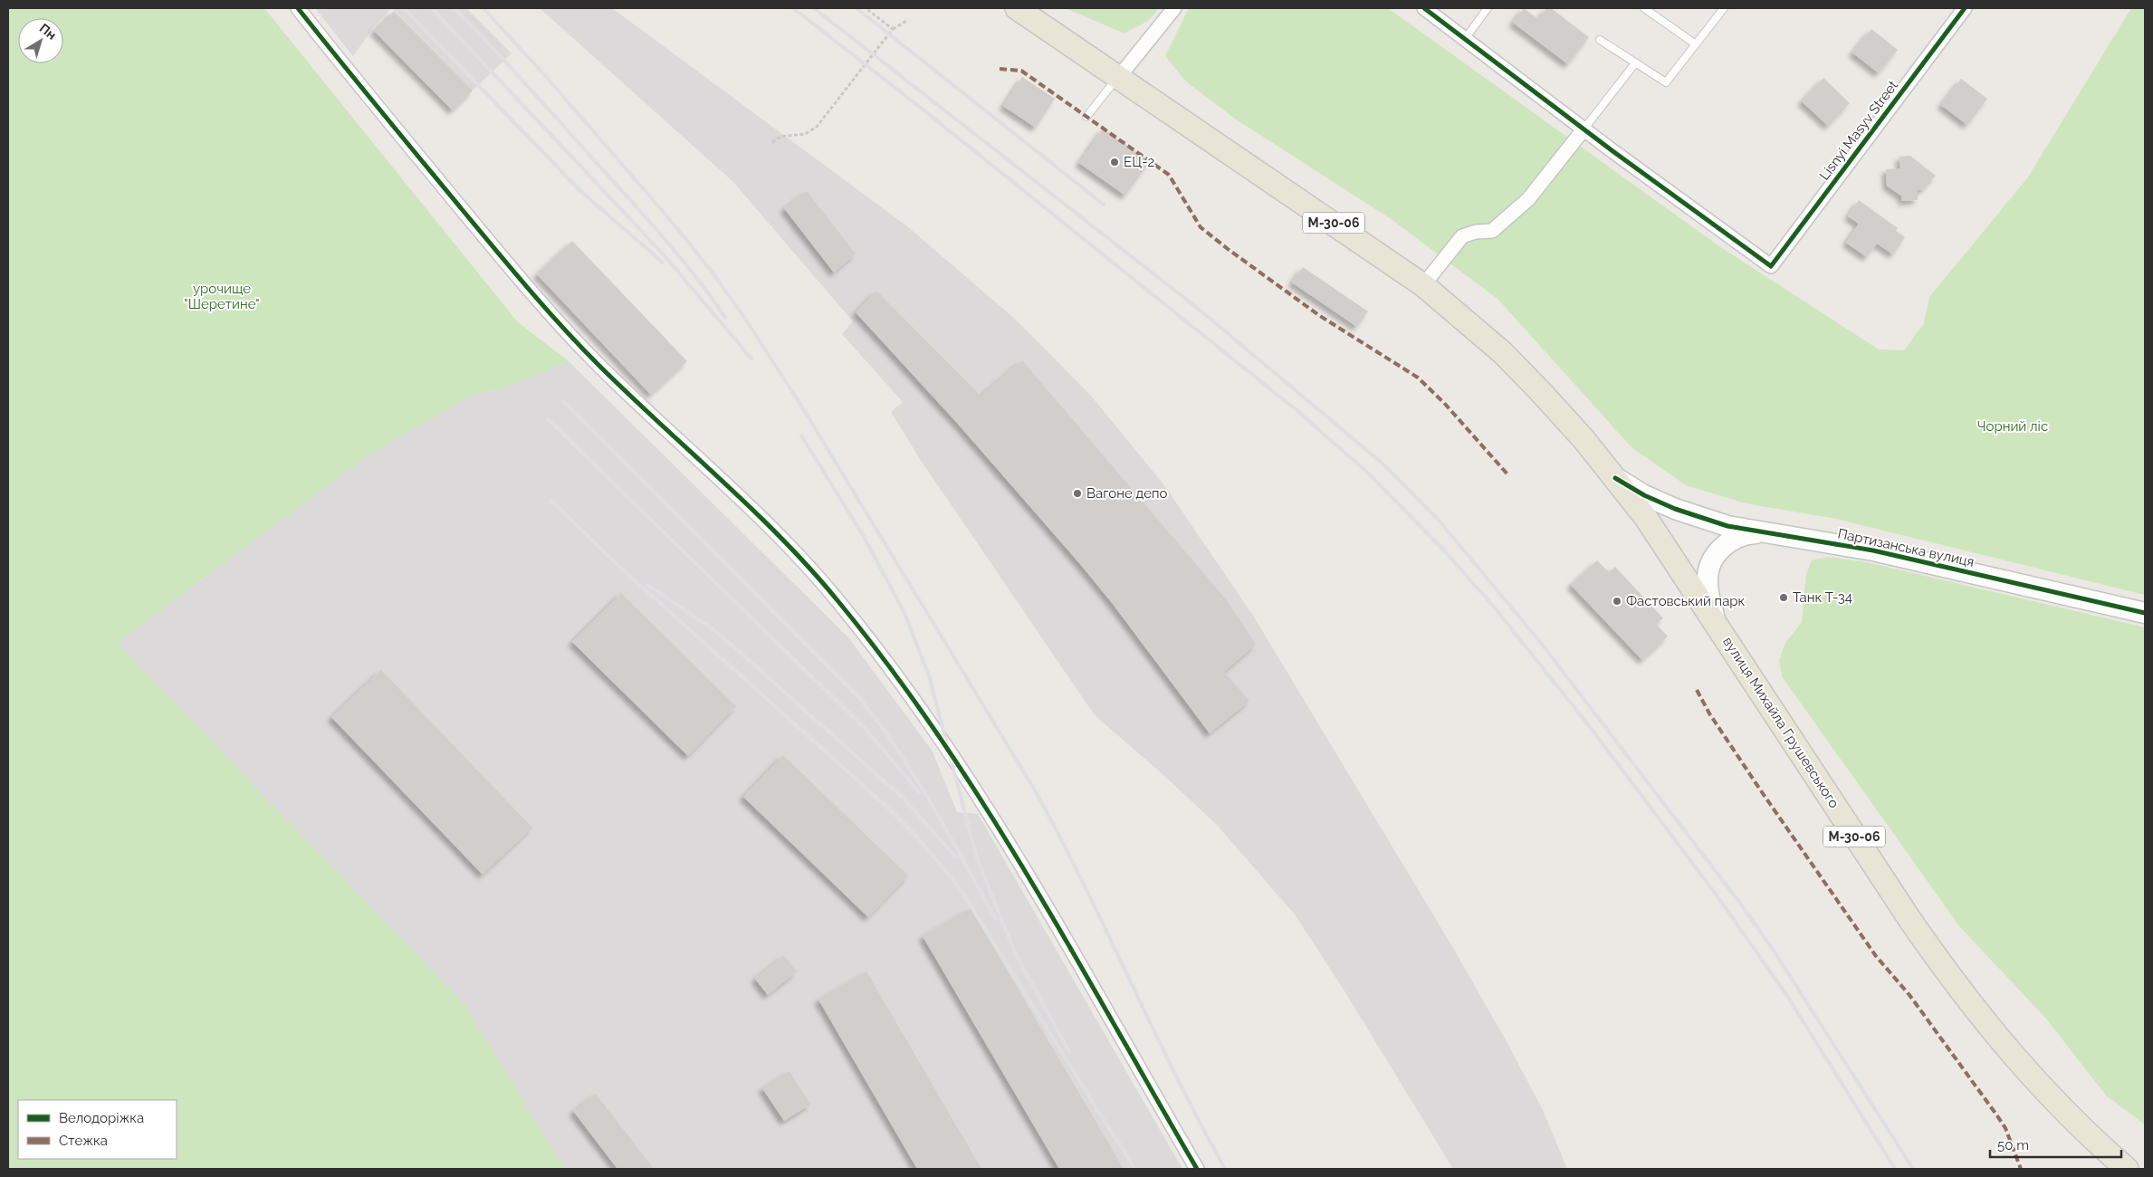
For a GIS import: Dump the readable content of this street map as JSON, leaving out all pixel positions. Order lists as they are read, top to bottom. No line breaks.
{"streets":{"main road":["М-30-06","вулиця Михайла Грушевського"],"street":["Lisnyi Masyv Street","Партизанська вулиця"]},"crossings":[["М-30-06","Партизанська вулиця"],["М-30-06","вулиця Михайла Грушевського"],["Партизанська вулиця","вулиця Михайла Грушевського"]],"parks":["урочище \"Шеретине\"","Чорний ліс"],"places":["ЕЦ-2","Вагоне депо","Танк Т-34","Фастовський парк"],"legend":["Велодоріжка","Стежка"],"scale_bar":"50 m","north":"top right"}
